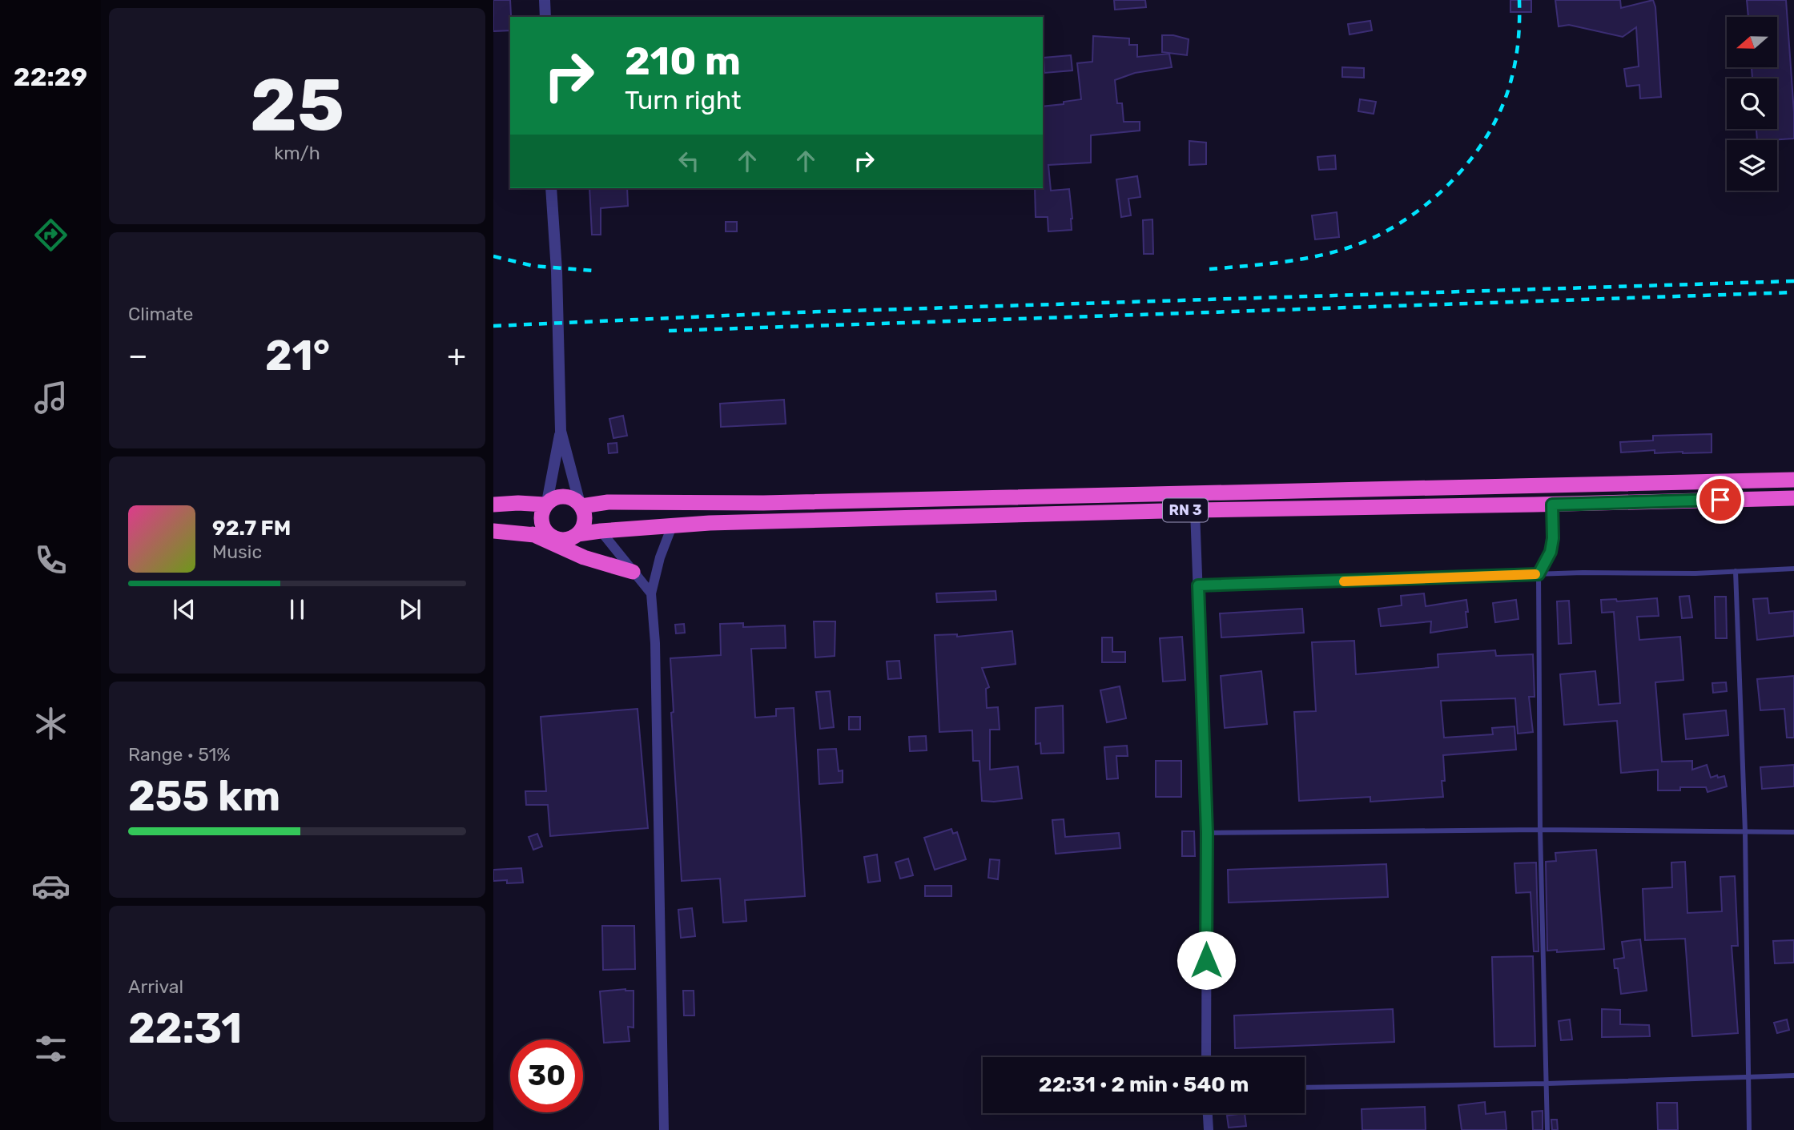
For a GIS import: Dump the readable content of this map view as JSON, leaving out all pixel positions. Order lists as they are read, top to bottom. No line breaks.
{"streets":{"highway":["RN 3"]},"north":"left","page":{"tabs":"22:29","tile":[["25","km/h"],"Climate",["Range · 51%","255 km"],["Arrival","22:31"]],"turn":["210 m","Turn right"],"heat":["−","21°","+"],"song":["92.7 FM","Music"],"limit":"30","trip":"22:31 · 2 min · 540 m"}}
